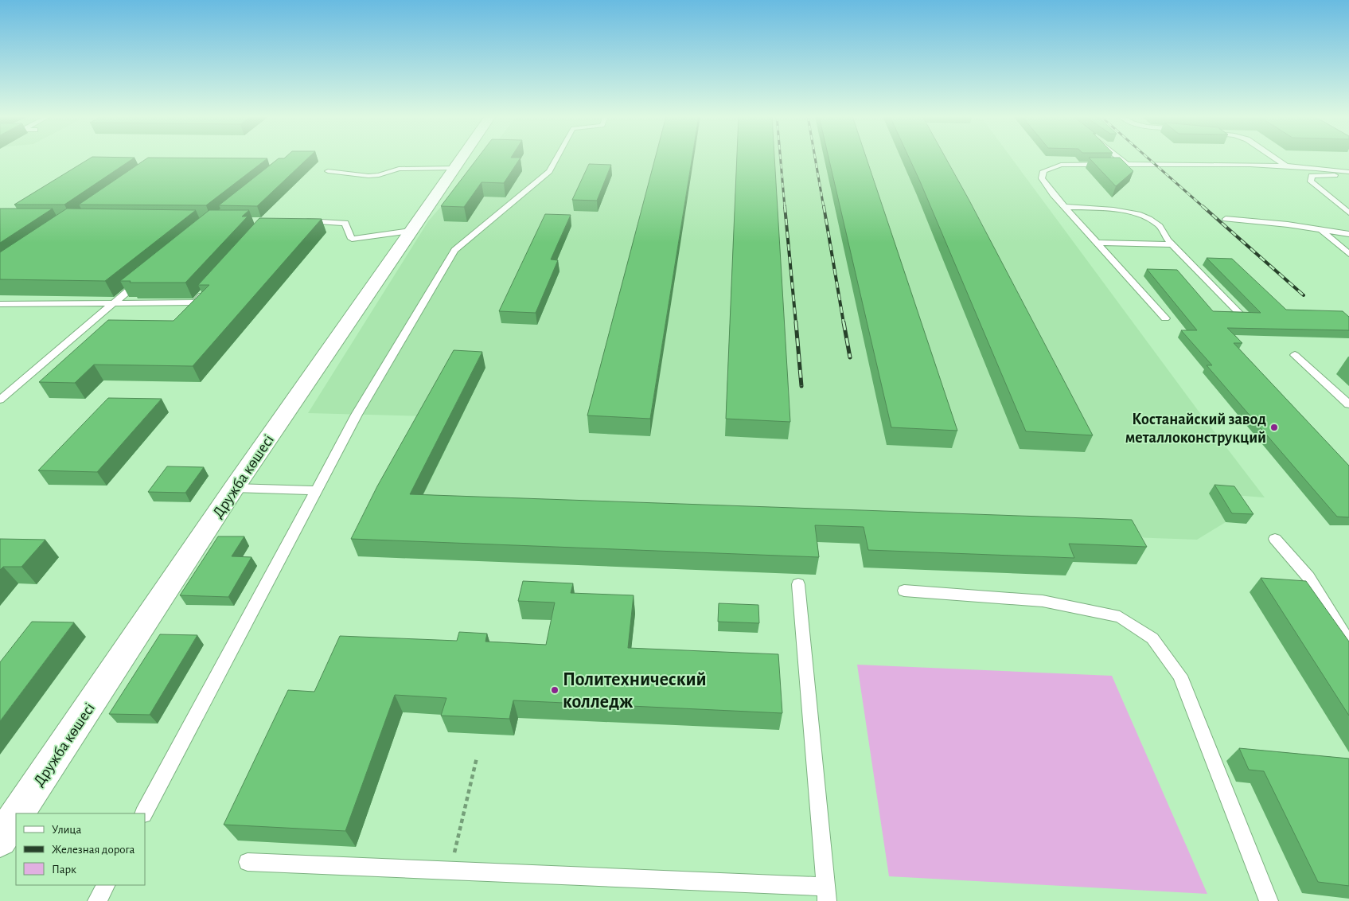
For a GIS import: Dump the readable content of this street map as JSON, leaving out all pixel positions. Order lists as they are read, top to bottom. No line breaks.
{"streets":{"street":["Дружба көшесі"]},"places":["Костанайский завод металлоконструкций","Политехнический колледж"],"legend":["Улица","Железная дорога","Парк"]}
